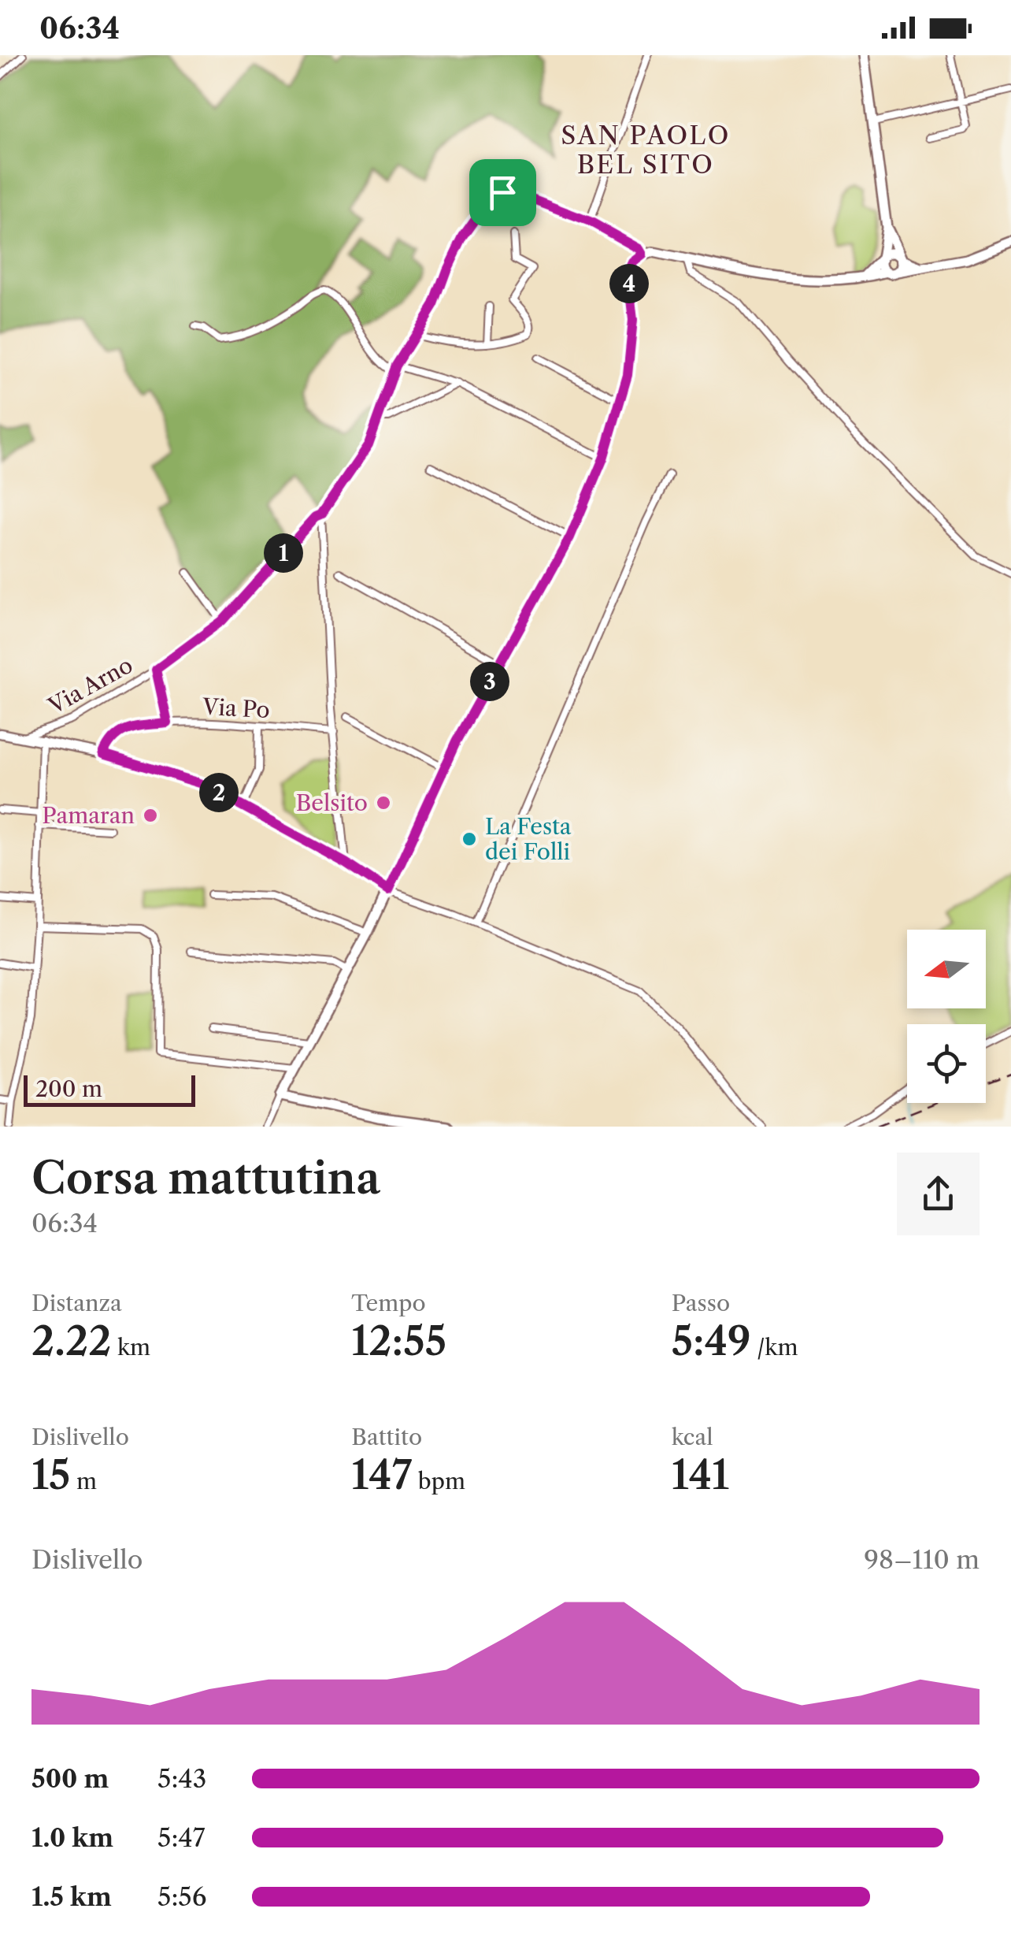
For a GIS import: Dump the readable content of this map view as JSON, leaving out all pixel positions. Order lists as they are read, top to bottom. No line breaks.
{"streets":{"street":["Via Arno","Via Po"]},"districts":["SAN PAOLO BEL SITO"],"places":["Belsito","Pamaran","La Festa dei Folli"],"scale_bar":"200 m","north":"left","page":{"status":"06:34","pins":["4","1","3","2"],"scale":"200 m","heading":["Corsa mattutina","06:34"],"stats":[["Distanza","2.22 km"],["Tempo","12:55"],["Passo","5:49 /km"],["Dislivello","15 m"],["Battito","147 bpm"],["kcal","141"]],"chart":["Dislivello","98–110 m"],"list":[{"name":"500 m","note":"5:43"},{"name":"1.0 km","note":"5:47"},{"name":"1.5 km","note":"5:56"}]}}
